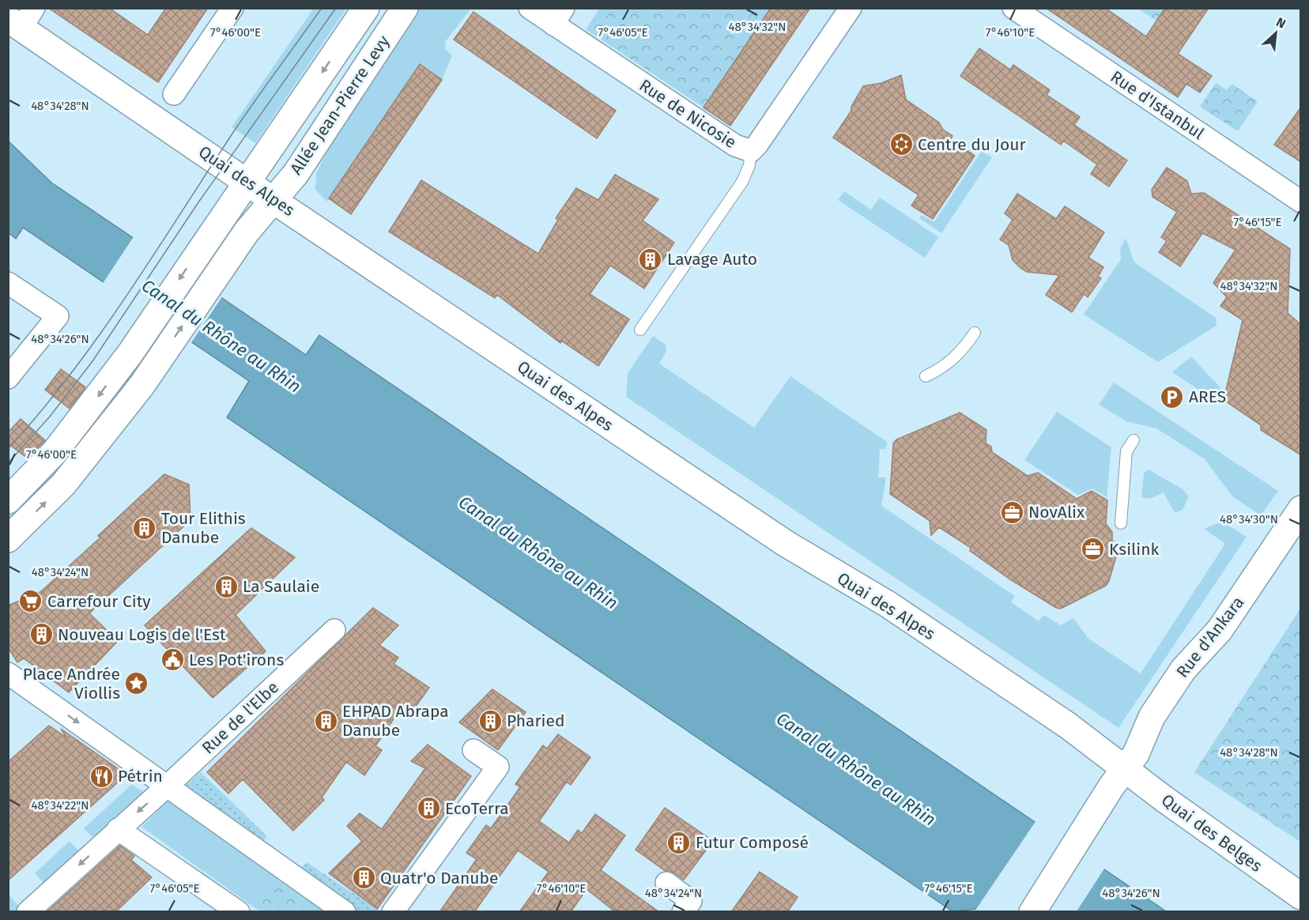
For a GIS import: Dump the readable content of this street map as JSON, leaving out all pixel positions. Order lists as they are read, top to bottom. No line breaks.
{"streets":{"main road":["Allée Jean-Pierre Levy","Quai des Alpes","Rue d'Ankara","Quai des Belges"],"street":["Rue d'Istanbul","Rue de Nicosie","Rue de l'Elbe"]},"crossings":[["Allée Jean-Pierre Levy","Quai des Alpes"],["Quai des Alpes","Rue d'Ankara"],["Quai des Alpes","Quai des Belges"],["Rue d'Ankara","Quai des Belges"]],"one_way":["Rue de l'Elbe"],"water":["Canal du Rhône au Rhin"],"places":{"synagogue":["Centre du Jour"],"building":["Lavage Auto","Tour Elithis Danube","La Saulaie","Nouveau Logis de l'Est","EHPAD Abrapa Danube","Pharied","EcoTerra","Futur Composé","Quatr'o Danube"],"parking":["ARES"],"office":["NovAlix","Ksilink"],"supermarket":["Carrefour City"],"public building":["Les Pot'irons"],"place":["Place Andrée Viollis"],"restaurant":["Pétrin"]},"north":"top right","coordinates":["48°34'32\"N","7°46'00\"E","7°46'05\"E","7°46'10\"E","48°34'28\"N","7°46'15\"E","48°34'26\"N","48°34'30\"N","48°34'24\"N","48°34'22\"N"]}
